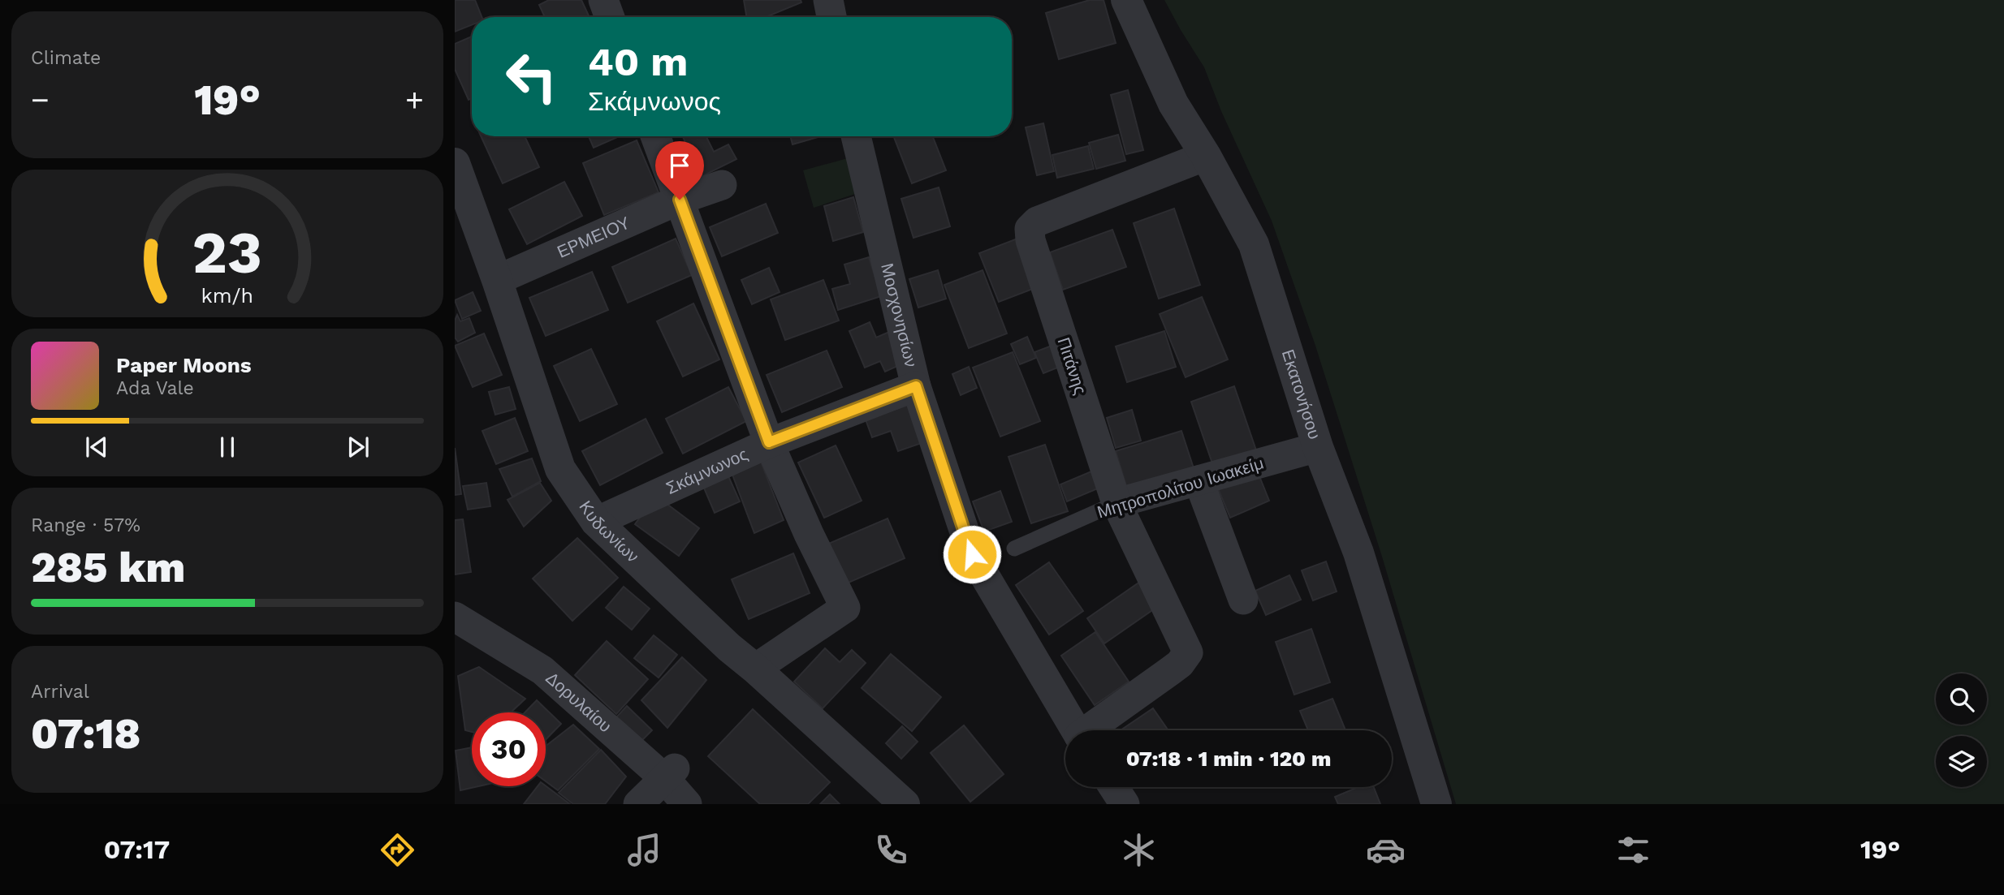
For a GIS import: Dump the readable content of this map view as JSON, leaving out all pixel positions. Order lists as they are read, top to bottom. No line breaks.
{"streets":{"street":["ΕΡΜΕΙΟΥ","Μοσχονησίων","Πιτάνης","Εκατονήσου","Σκάμνωνος","Μητροπολίτου Ιωακείμ","Κυδωνίων","Δορυλαίου"]},"crossings":[["ΕΡΜΕΙΟΥ","Κυδωνίων"],["Μοσχονησίων","Σκάμνωνος"],["Πιτάνης","Εκατονήσου"],["Πιτάνης","Μητροπολίτου Ιωακείμ"],["Εκατονήσου","Μητροπολίτου Ιωακείμ"],["Σκάμνωνος","Κυδωνίων"]],"page":{"tile":["Climate",["Range · 57%","285 km"],["Arrival","07:18"]],"turn":["40 m","Σκάμνωνος"],"heat":["−","19°","+"],"song":["Paper Moons","Ada Vale"],"limit":"30","trip":"07:18 · 1 min · 120 m","tabs":["07:17","19°"],"gauge":["23","km/h"]}}
